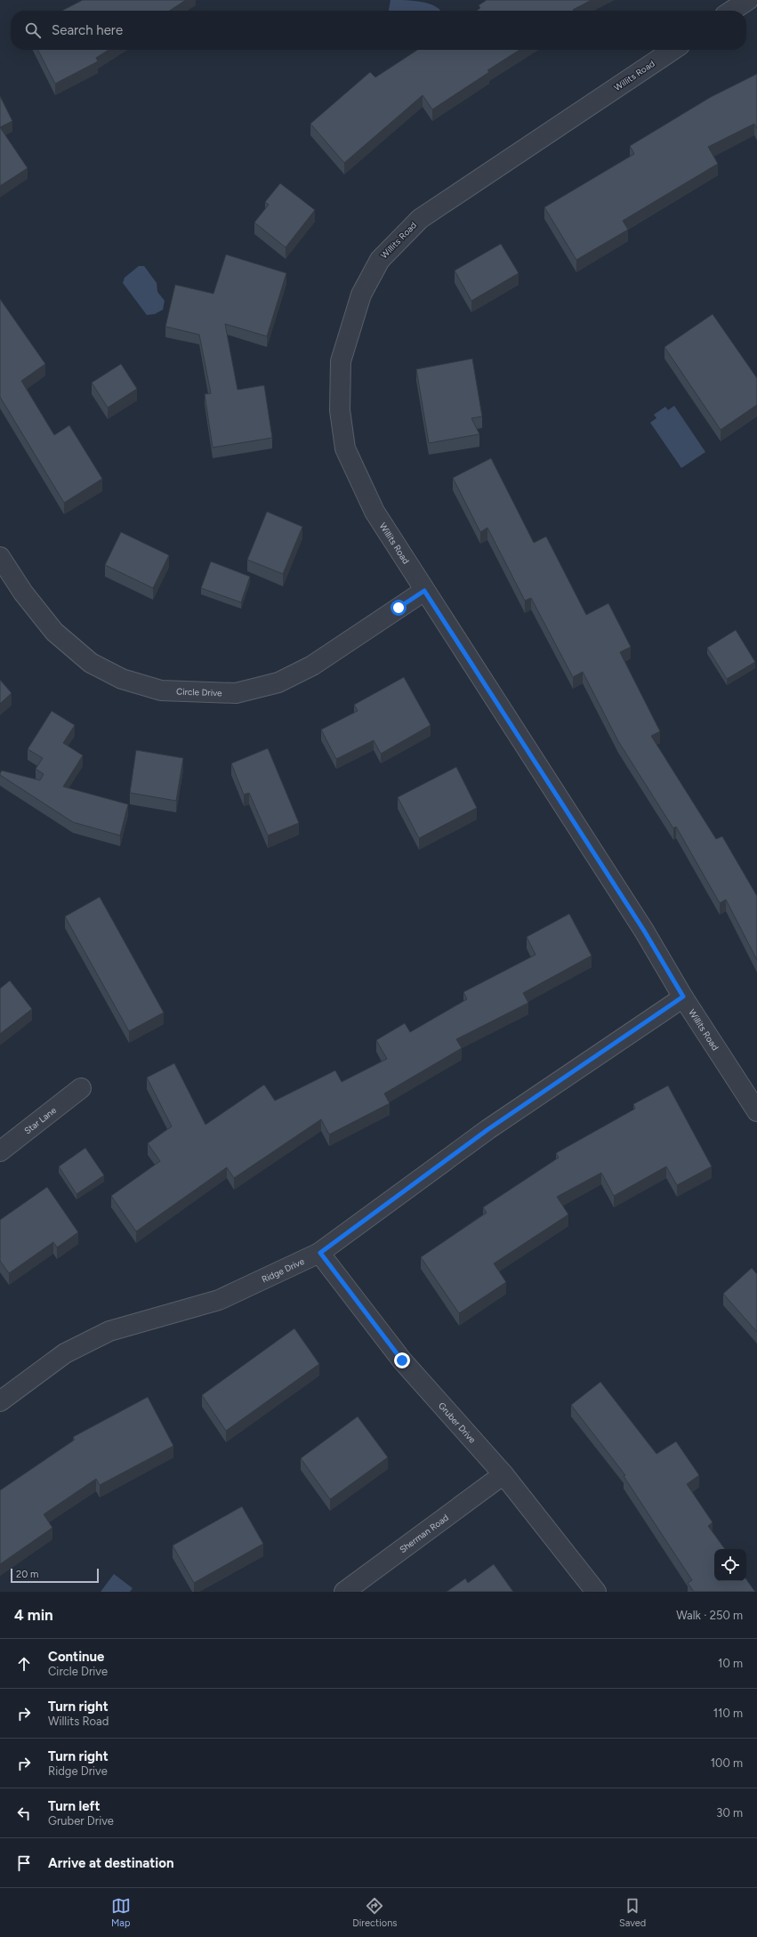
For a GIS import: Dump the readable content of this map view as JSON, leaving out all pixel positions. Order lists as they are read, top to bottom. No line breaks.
{"streets":{"street":["Willits Road","Circle Drive","Star Lane","Ridge Drive","Gruber Drive","Sherman Road"]},"crossings":[["Willits Road","Circle Drive"],["Willits Road","Ridge Drive"],["Ridge Drive","Gruber Drive"],["Gruber Drive","Sherman Road"]],"scale_bar":"20 m","page":{"search":"Search here","scale":"20 m","heading":["4 min","Walk · 250 m"],"list":[["Continue","Circle Drive","10 m"],["Turn right","Willits Road","110 m"],["Turn right","Ridge Drive","100 m"],["Turn left","Gruber Drive","30 m"],"Arrive at destination"],"nav":["Map","Directions","Saved"]}}
